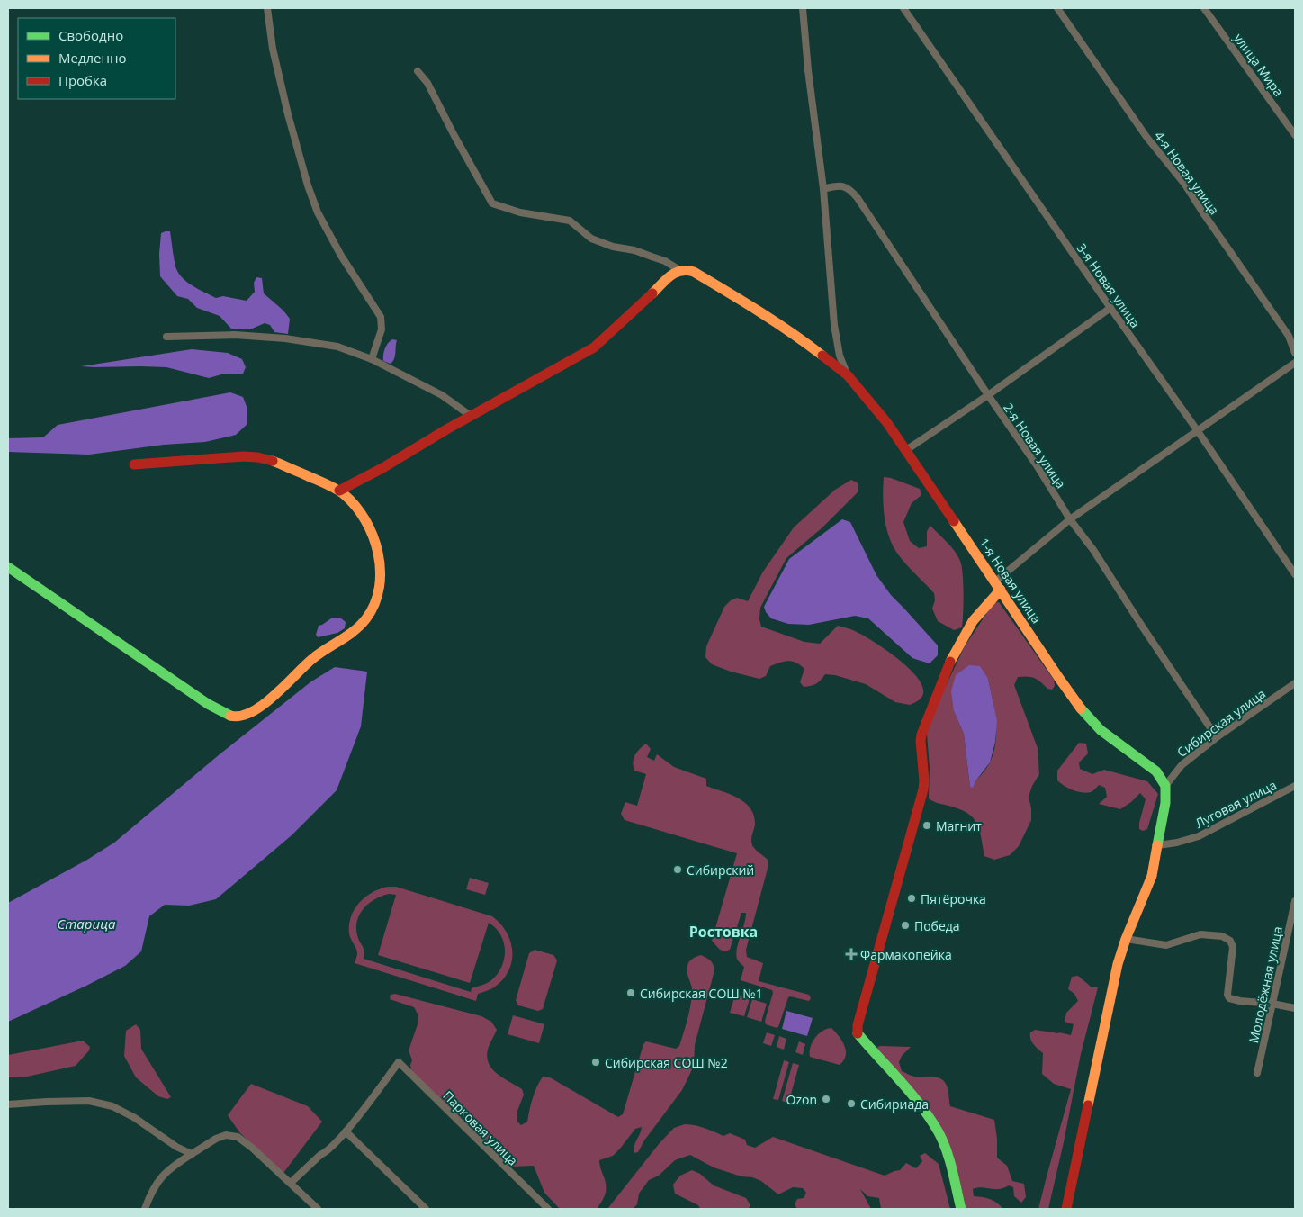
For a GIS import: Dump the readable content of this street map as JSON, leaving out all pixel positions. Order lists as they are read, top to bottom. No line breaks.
{"streets":{"street":["улица Мира","4-я Новая улица","3-я Новая улица","2-я Новая улица","1-я Новая улица","Сибирская улица","Луговая улица","Молодёжная улица","Парковая улица"]},"crossings":[["2-я Новая улица","Сибирская улица"],["1-я Новая улица","Сибирская улица"]],"districts":["Ростовка"],"water":["Старица"],"places":{"other":["Магнит","Сибирский","Пятёрочка","Победа","Сибирская СОШ №1","Сибирская СОШ №2","Ozon","Сибириада"],"health":["Фармакопейка"]},"legend":["Свободно","Медленно","Пробка"]}
